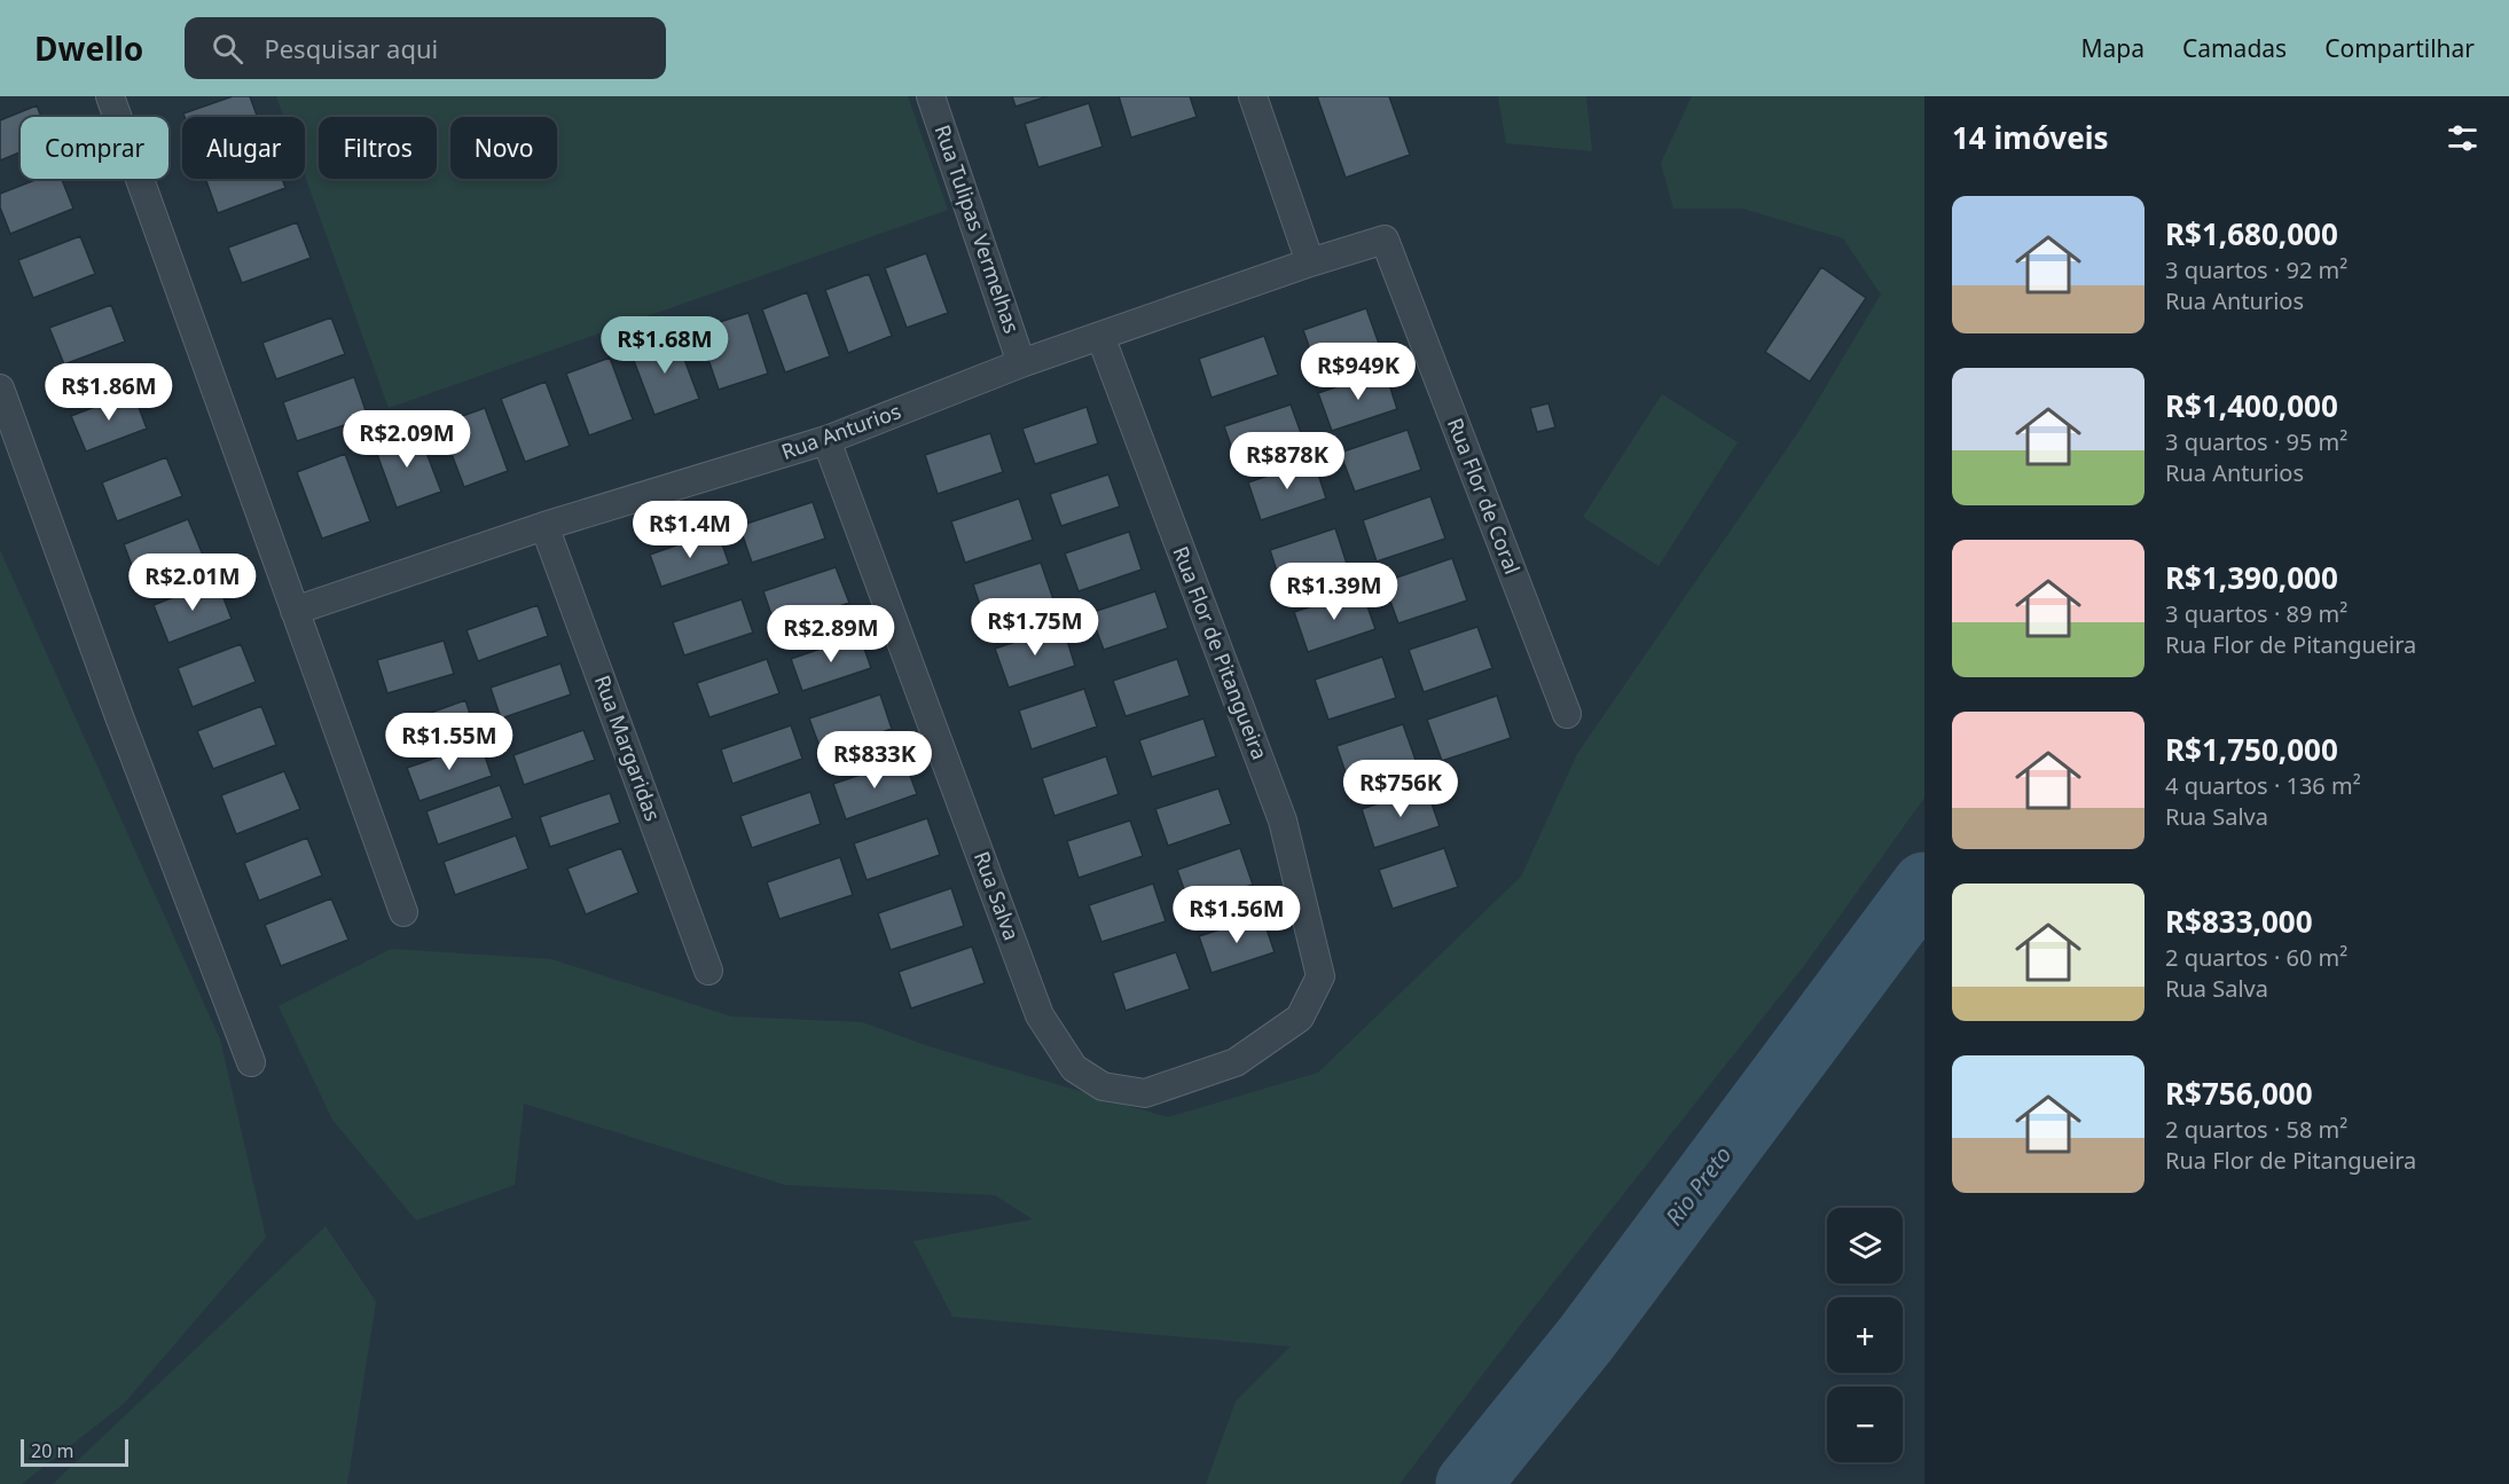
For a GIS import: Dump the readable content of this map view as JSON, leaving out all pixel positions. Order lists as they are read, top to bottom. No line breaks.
{"streets":{"street":["Rua Tulipas Vermelhas","Rua Anturios","Rua Flor de Coral","Rua Flor de Pitangueira","Rua Margaridas","Rua Salva"]},"crossings":[["Rua Tulipas Vermelhas","Rua Anturios"],["Rua Anturios","Rua Flor de Coral"],["Rua Anturios","Rua Flor de Pitangueira"],["Rua Anturios","Rua Margaridas"],["Rua Anturios","Rua Salva"],["Rua Flor de Pitangueira","Rua Salva"]],"water":["Rio Preto"],"scale_bar":"20 m","page":{"header":"Dwello","search":"Pesquisar aqui","nav":["Mapa","Camadas","Compartilhar"],"heading":"14 imóveis","chip":["Comprar","Alugar","Filtros","Novo"],"list":[{"name":"R$1,680,000","note":"3 quartos · 92 m² · Rua Anturios"},{"name":"R$1,400,000","note":"3 quartos · 95 m² · Rua Anturios"},{"name":"R$1,390,000","note":"3 quartos · 89 m² · Rua Flor de Pitangueira"},{"name":"R$1,750,000","note":"4 quartos · 136 m² · Rua Salva"},{"name":"R$833,000","note":"2 quartos · 60 m² · Rua Salva"},{"name":"R$756,000","note":"2 quartos · 58 m² · Rua Flor de Pitangueira"}],"price":["R$1.68M","R$949K","R$1.86M","R$2.09M","R$878K","R$1.4M","R$2.01M","R$1.39M","R$1.75M","R$2.89M","R$1.55M","R$833K","R$756K","R$1.56M"],"map_buttons":["+","−"],"scale":"20 m"}}
